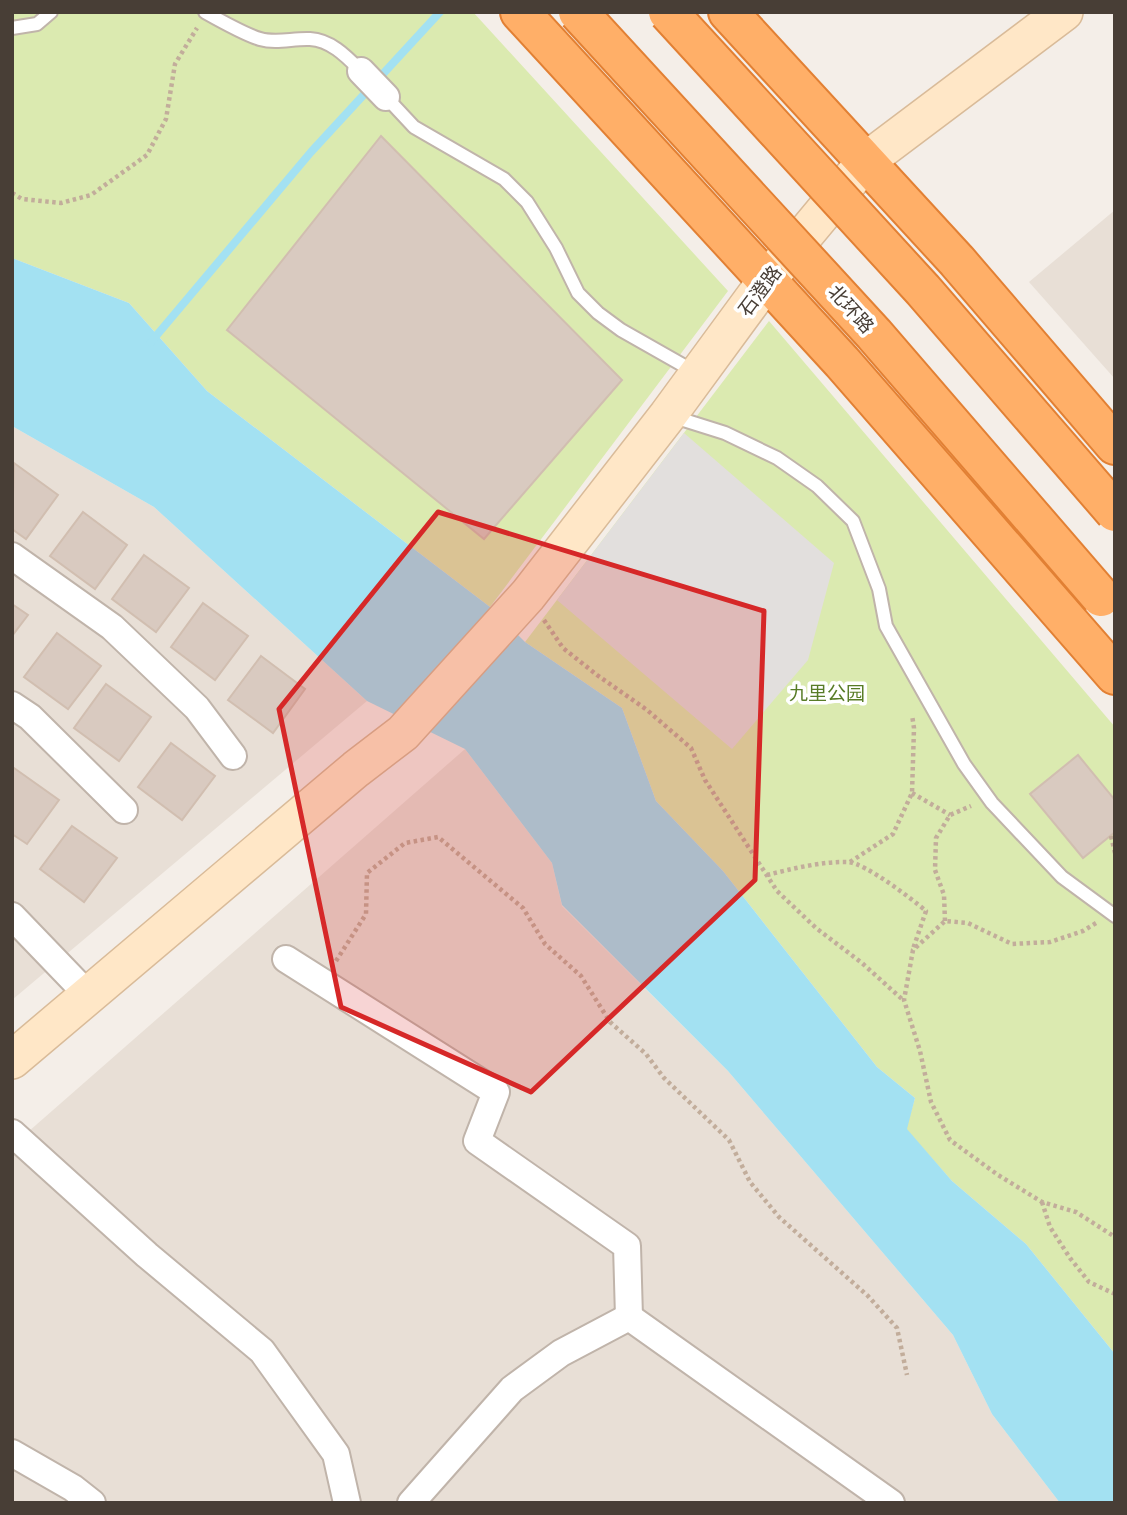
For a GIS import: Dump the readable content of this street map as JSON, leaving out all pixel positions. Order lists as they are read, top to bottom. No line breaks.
{"streets":{"highway":["北环路"],"street":["石澄路"]},"parks":["九里公园"]}
